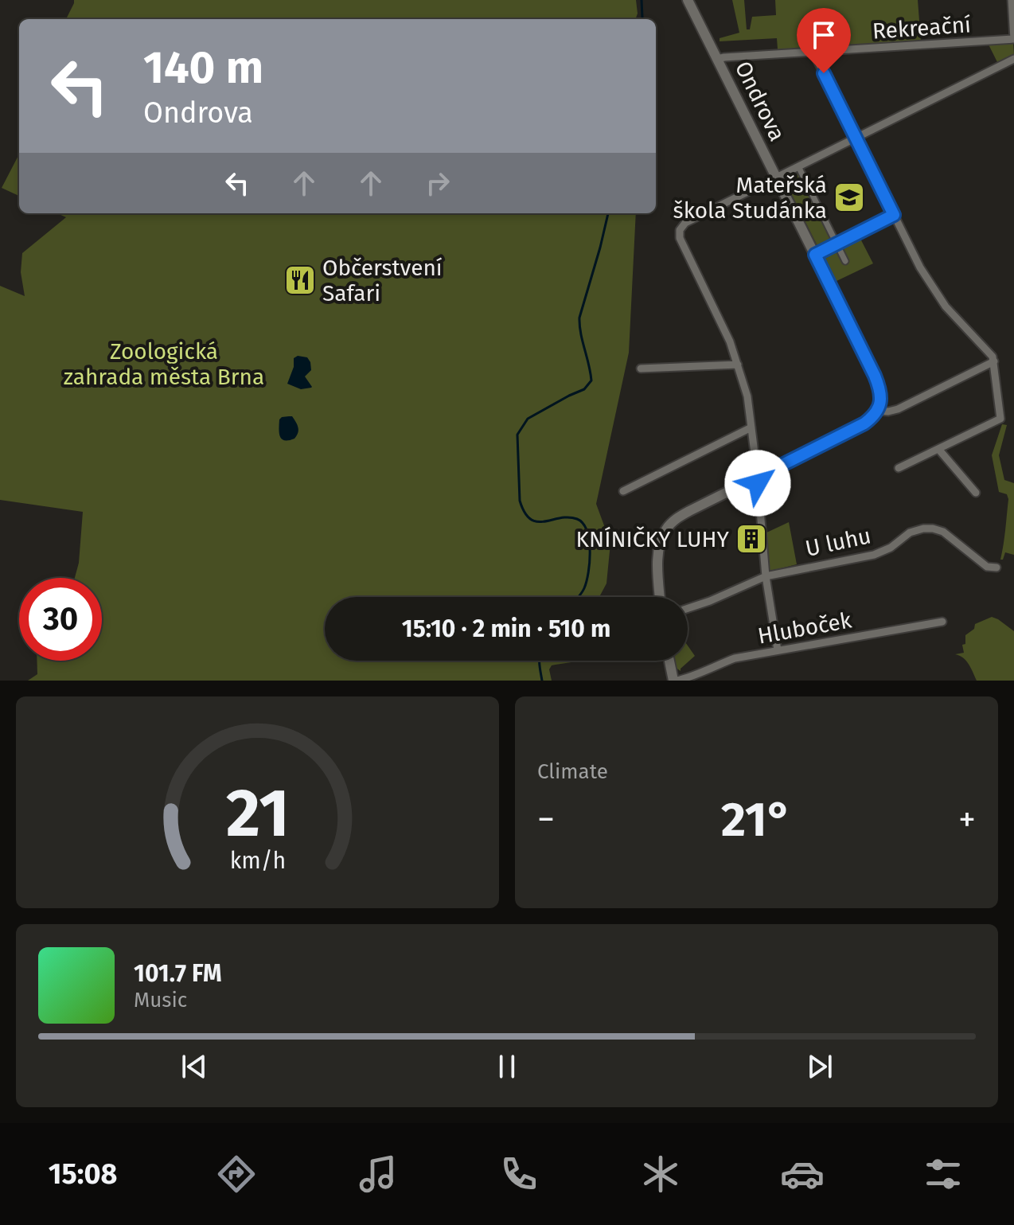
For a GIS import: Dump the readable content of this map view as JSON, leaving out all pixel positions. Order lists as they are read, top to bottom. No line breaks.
{"streets":{"street":["Rekreační","Ondrova","U luhu","Hluboček"]},"crossings":[["Rekreační","Ondrova"]],"parks":["Zoologická zahrada města Brna"],"places":{"school or university":["Mateřská škola Studánka"],"restaurant":["Občerstvení Safari"],"building":["KNÍNIČKY LUHY"]},"page":{"turn":["140 m","Ondrova"],"limit":"30","trip":"15:10 · 2 min · 510 m","tile":"Climate","heat":["−","21°","+"],"song":["101.7 FM","Music"],"tabs":"15:08","gauge":["21","km/h"]}}
